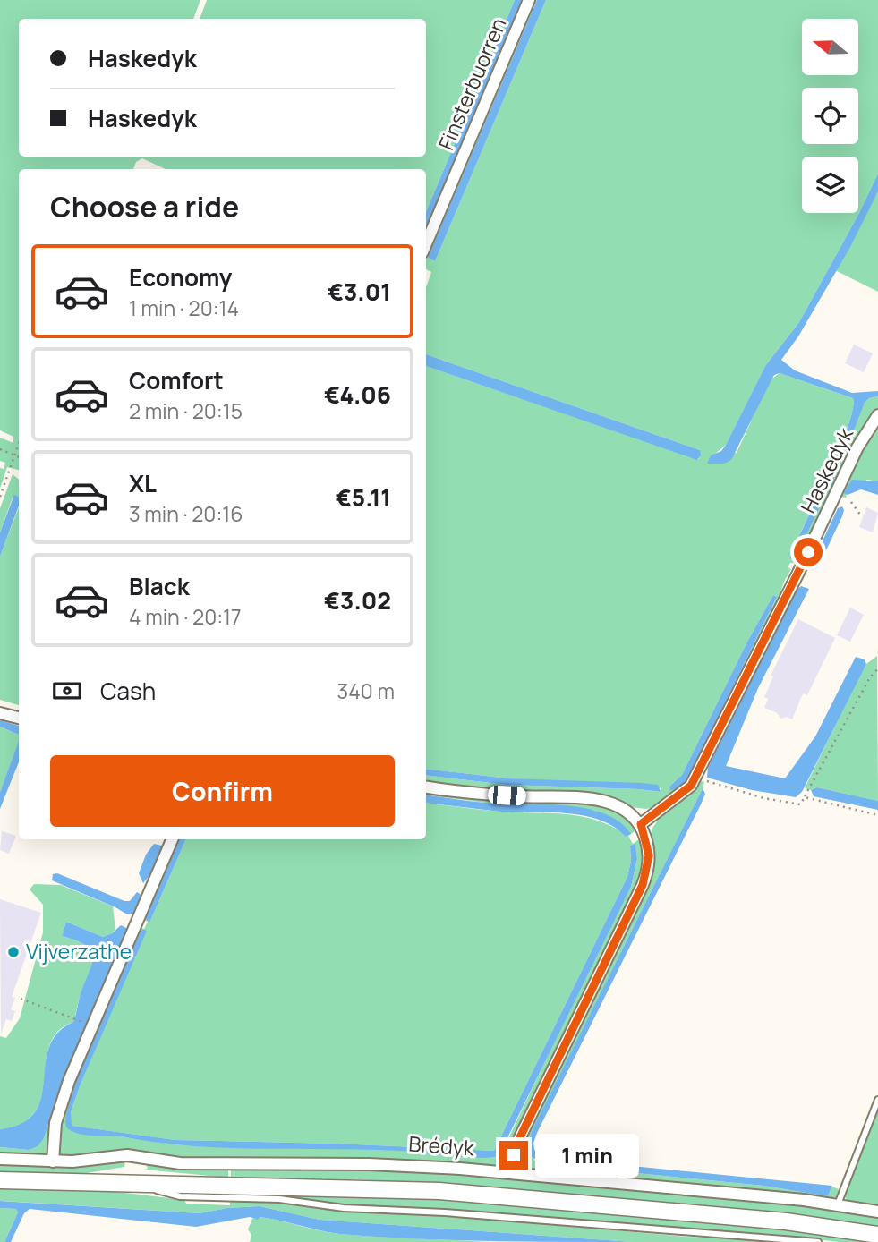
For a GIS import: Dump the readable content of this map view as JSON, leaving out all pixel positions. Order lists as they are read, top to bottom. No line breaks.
{"streets":{"street":["Finsterbuorren","Haskedyk","Brédyk"]},"places":["Vijverzathe"],"north":"left","page":{"banner":["Haskedyk","Haskedyk"],"heading":"Choose a ride","list":[{"name":"Economy","note":"1 min · 20:14","value":"€3.01"},{"name":"Comfort","note":"2 min · 20:15","value":"€4.06"},{"name":"XL","note":"3 min · 20:16","value":"€5.11"},{"name":"Black","note":"4 min · 20:17","value":"€3.02"}],"pay":["Cash","340 m"],"buttons":"Confirm","bubble":"1 min"}}
